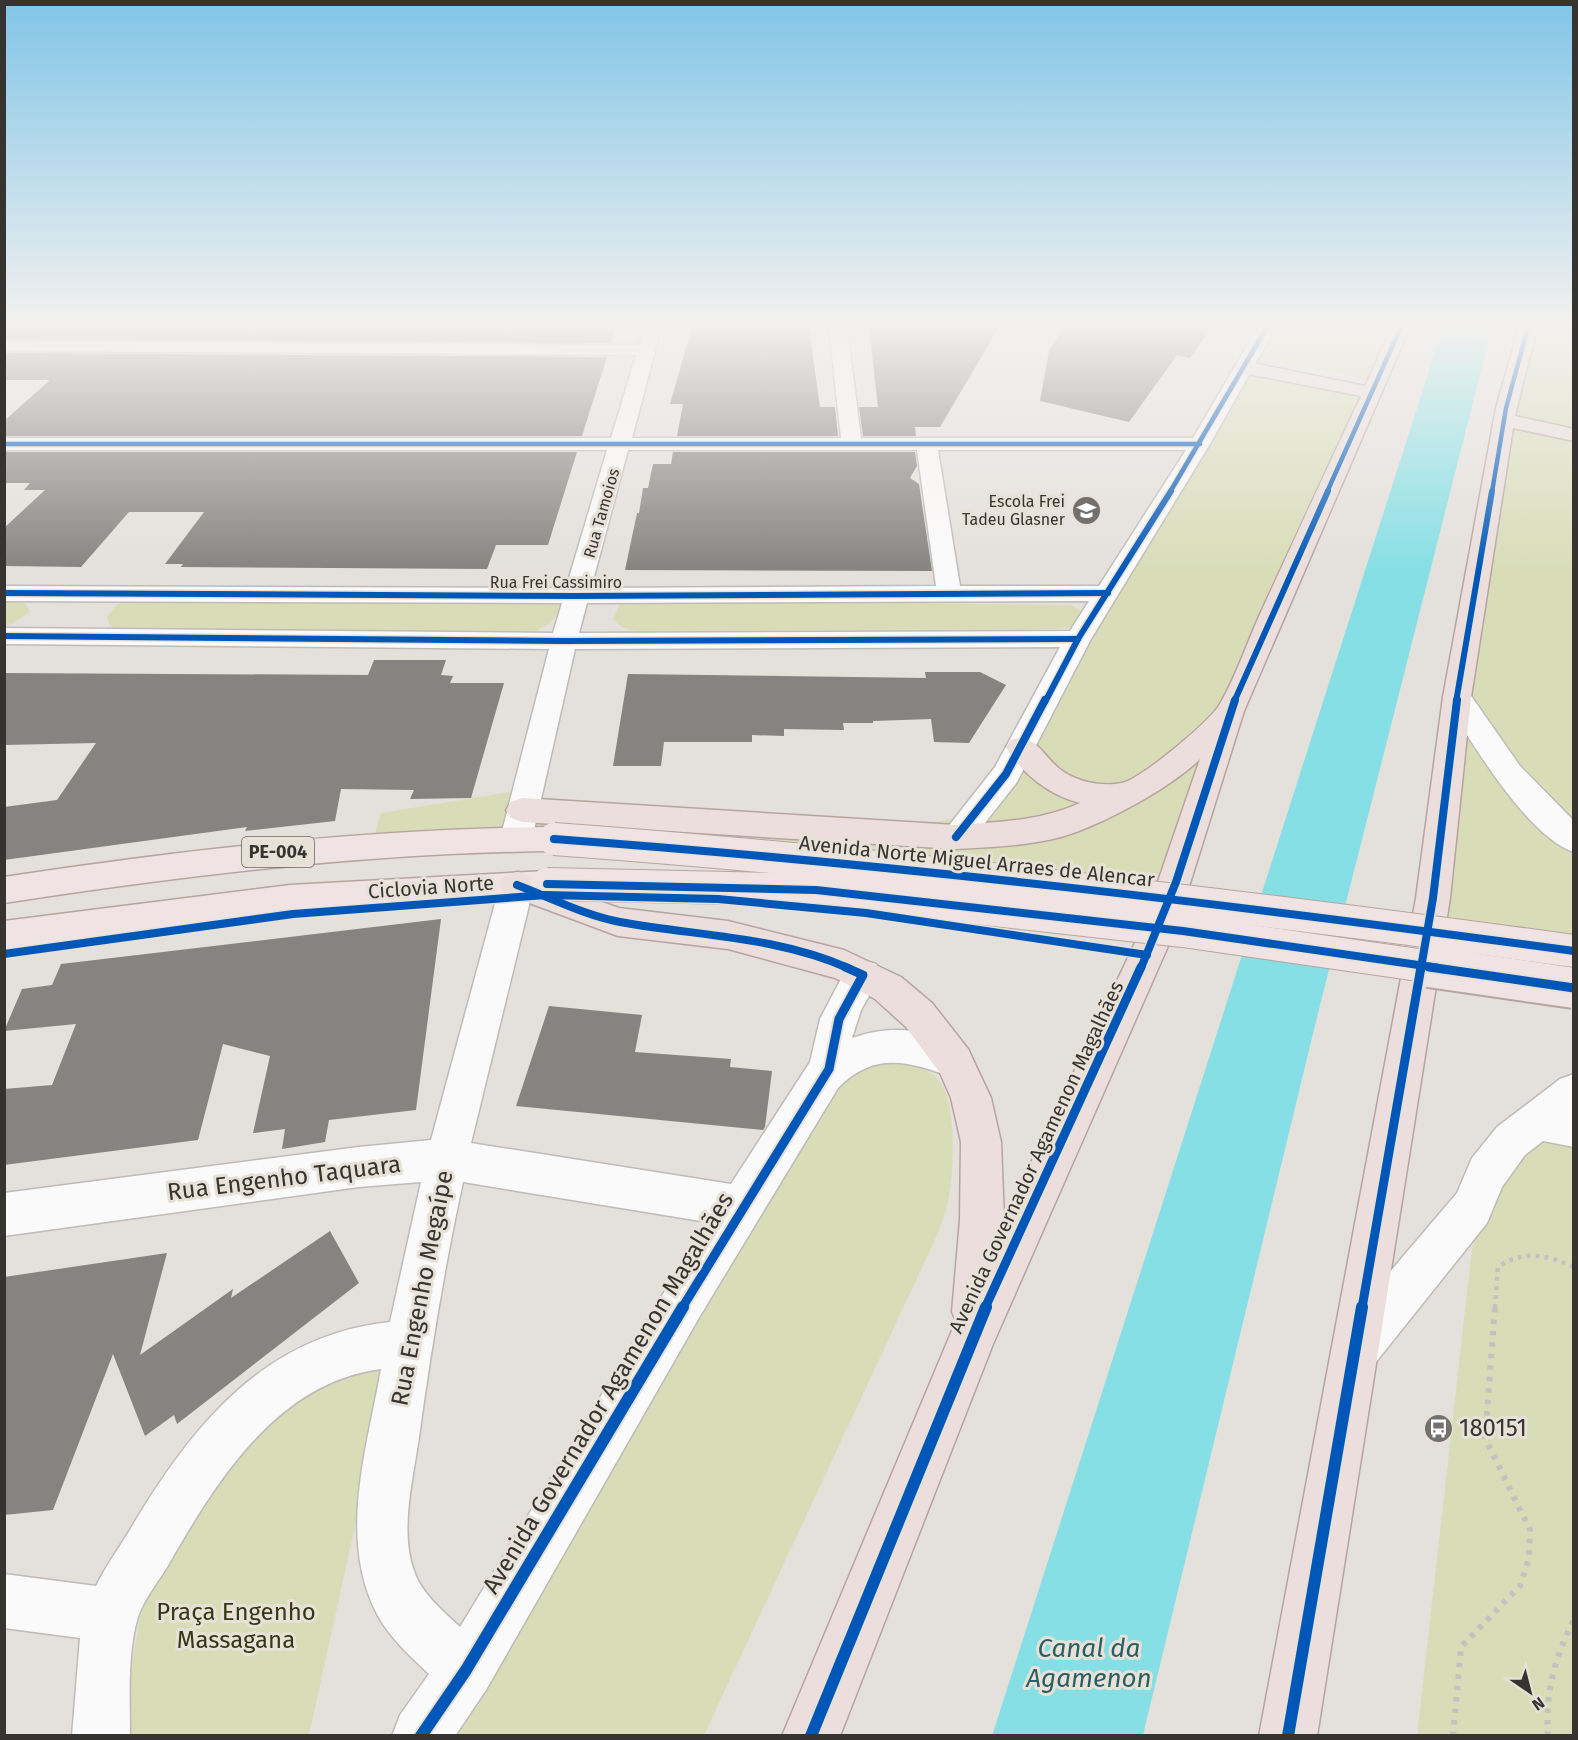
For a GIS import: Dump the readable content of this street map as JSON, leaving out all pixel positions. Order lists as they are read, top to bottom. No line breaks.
{"streets":{"highway":["Avenida Governador Agamenon Magalhães"],"main road":["PE-004","Avenida Norte Miguel Arraes de Alencar"],"street":["Rua Tamoios","Rua Frei Cassimiro","Rua Engenho Taquara","Rua Engenho Megaípe"],"cycle path":["Ciclovia Norte"]},"crossings":[["Rua Tamoios","Rua Frei Cassimiro"],["Rua Tamoios","Avenida Norte Miguel Arraes de Alencar"],["PE-004","Rua Engenho Megaípe"],["Avenida Governador Agamenon Magalhães","Rua Engenho Taquara"],["Avenida Governador Agamenon Magalhães","Rua Engenho Megaípe"],["Rua Engenho Taquara","Rua Engenho Megaípe"]],"water":["Canal da Agamenon"],"parks":["Praça Engenho Massagana"],"places":{"school or university":["Escola Frei Tadeu Glasner"],"bus stop":["180151"]},"north":"bottom right"}
